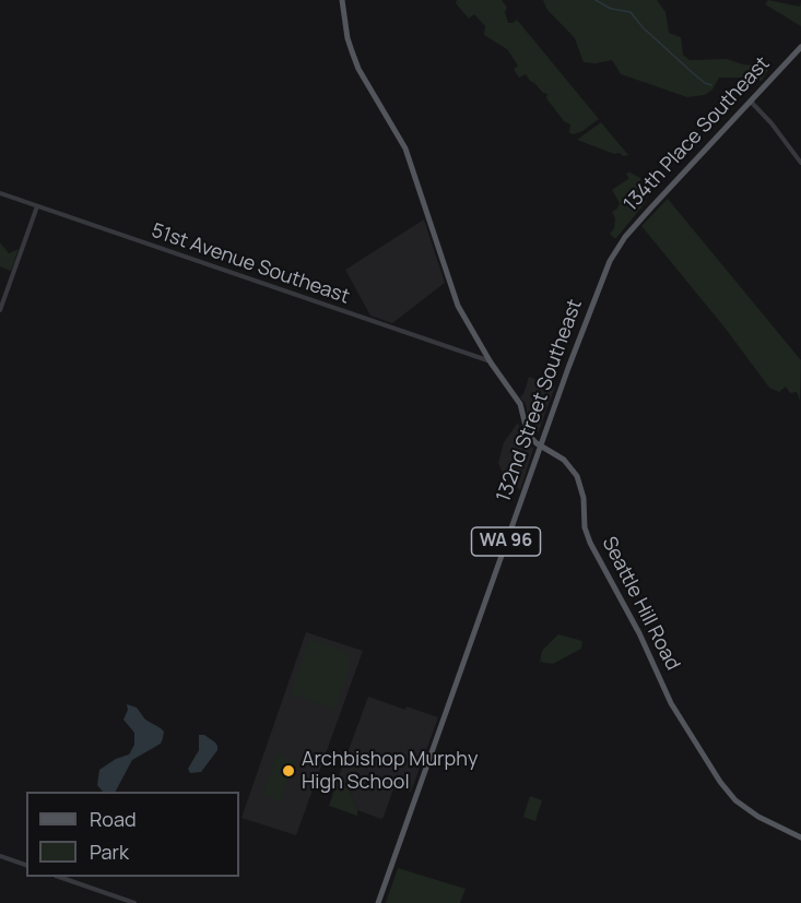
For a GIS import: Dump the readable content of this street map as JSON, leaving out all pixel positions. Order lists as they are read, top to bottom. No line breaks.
{"streets":{"main road":["134th Place Southeast","132nd Street Southeast","WA 96","Seattle Hill Road"],"street":["51st Avenue Southeast"]},"crossings":[["134th Place Southeast","132nd Street Southeast"],["51st Avenue Southeast","Seattle Hill Road"],["132nd Street Southeast","Seattle Hill Road"]],"places":["Archbishop Murphy High School"],"legend":["Road","Park"]}
